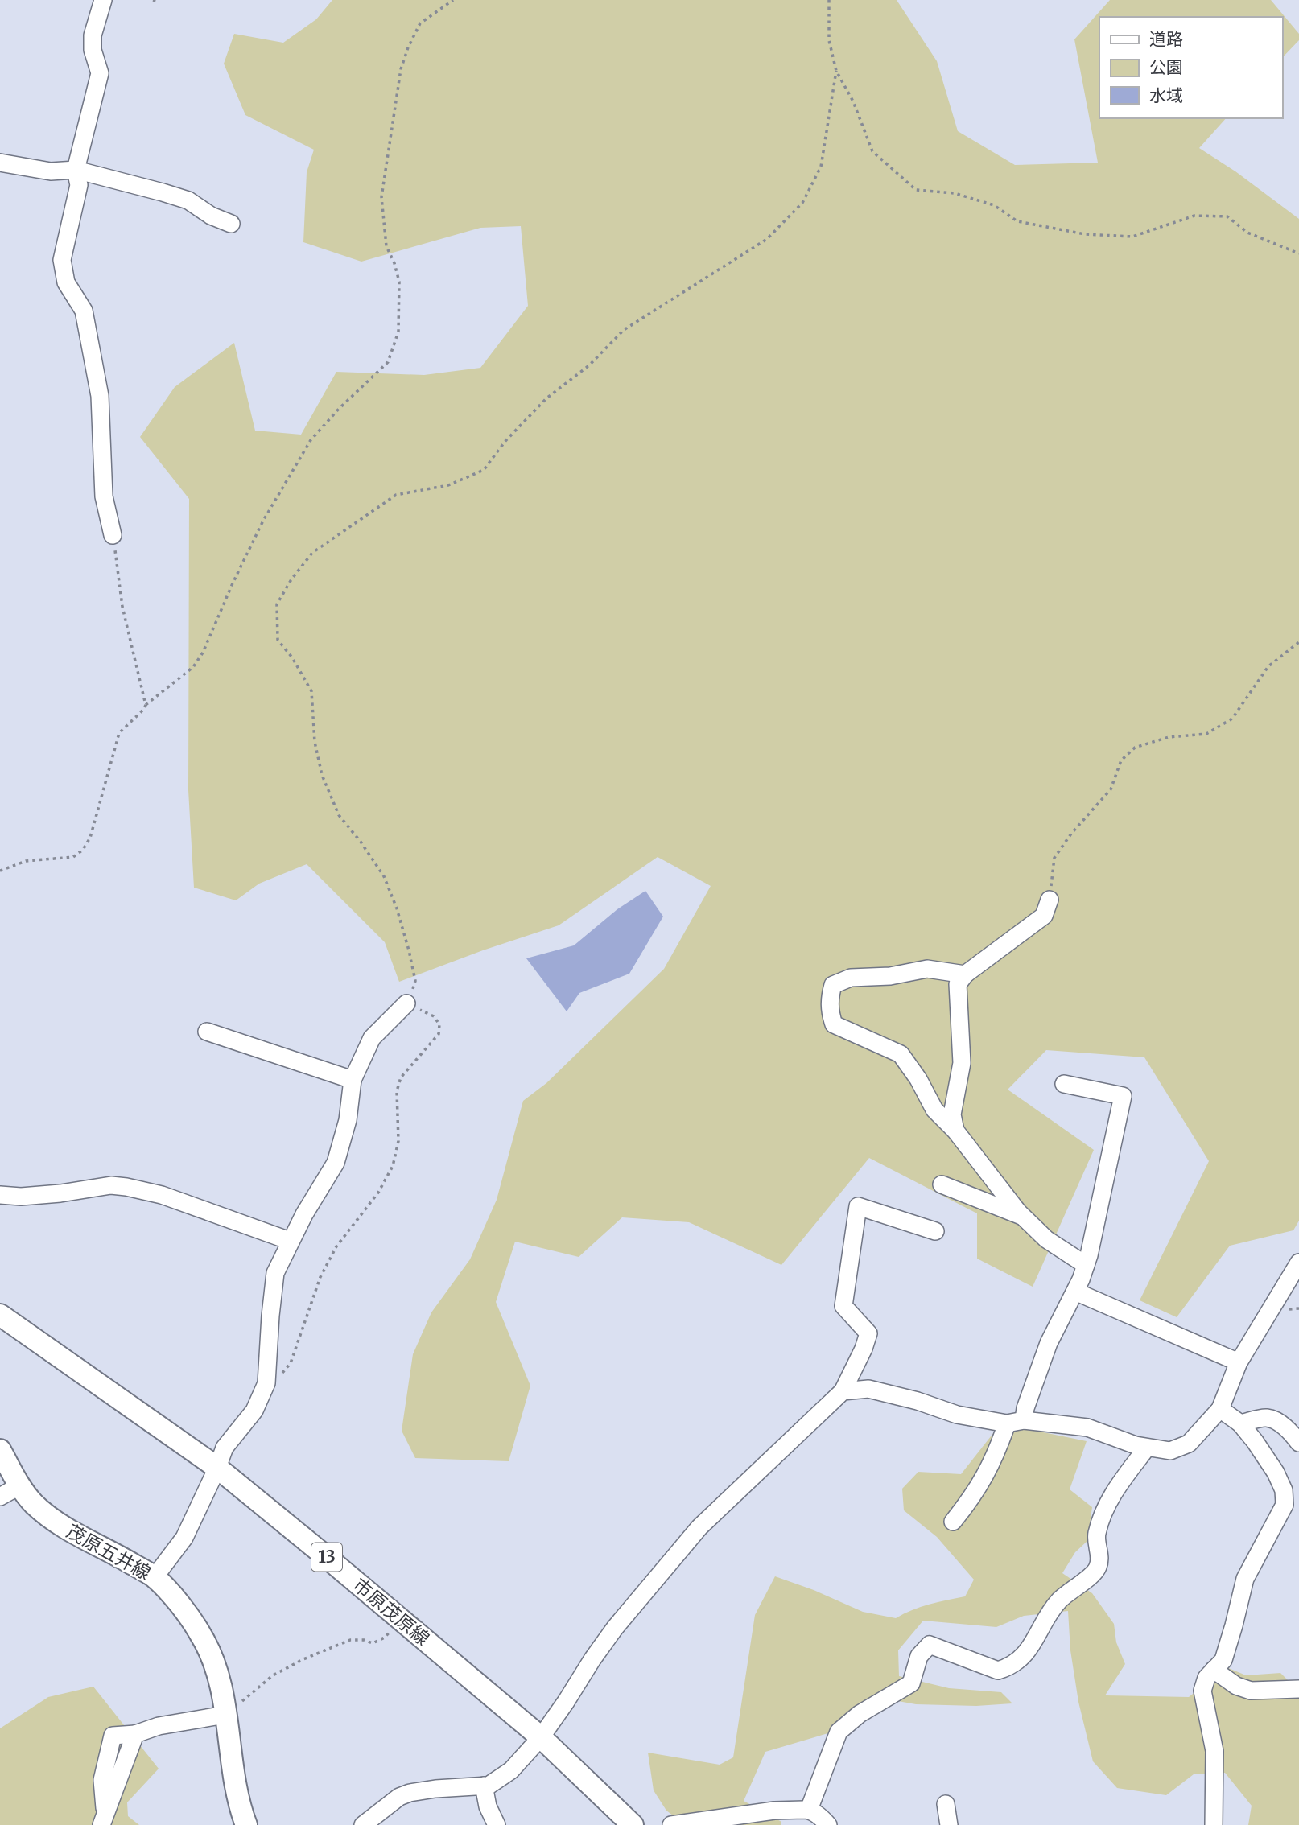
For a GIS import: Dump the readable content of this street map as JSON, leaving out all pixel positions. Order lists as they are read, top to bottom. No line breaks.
{"streets":{"main road":["茂原五井線","13","市原茂原線"]},"legend":["道路","公園","水域"]}
